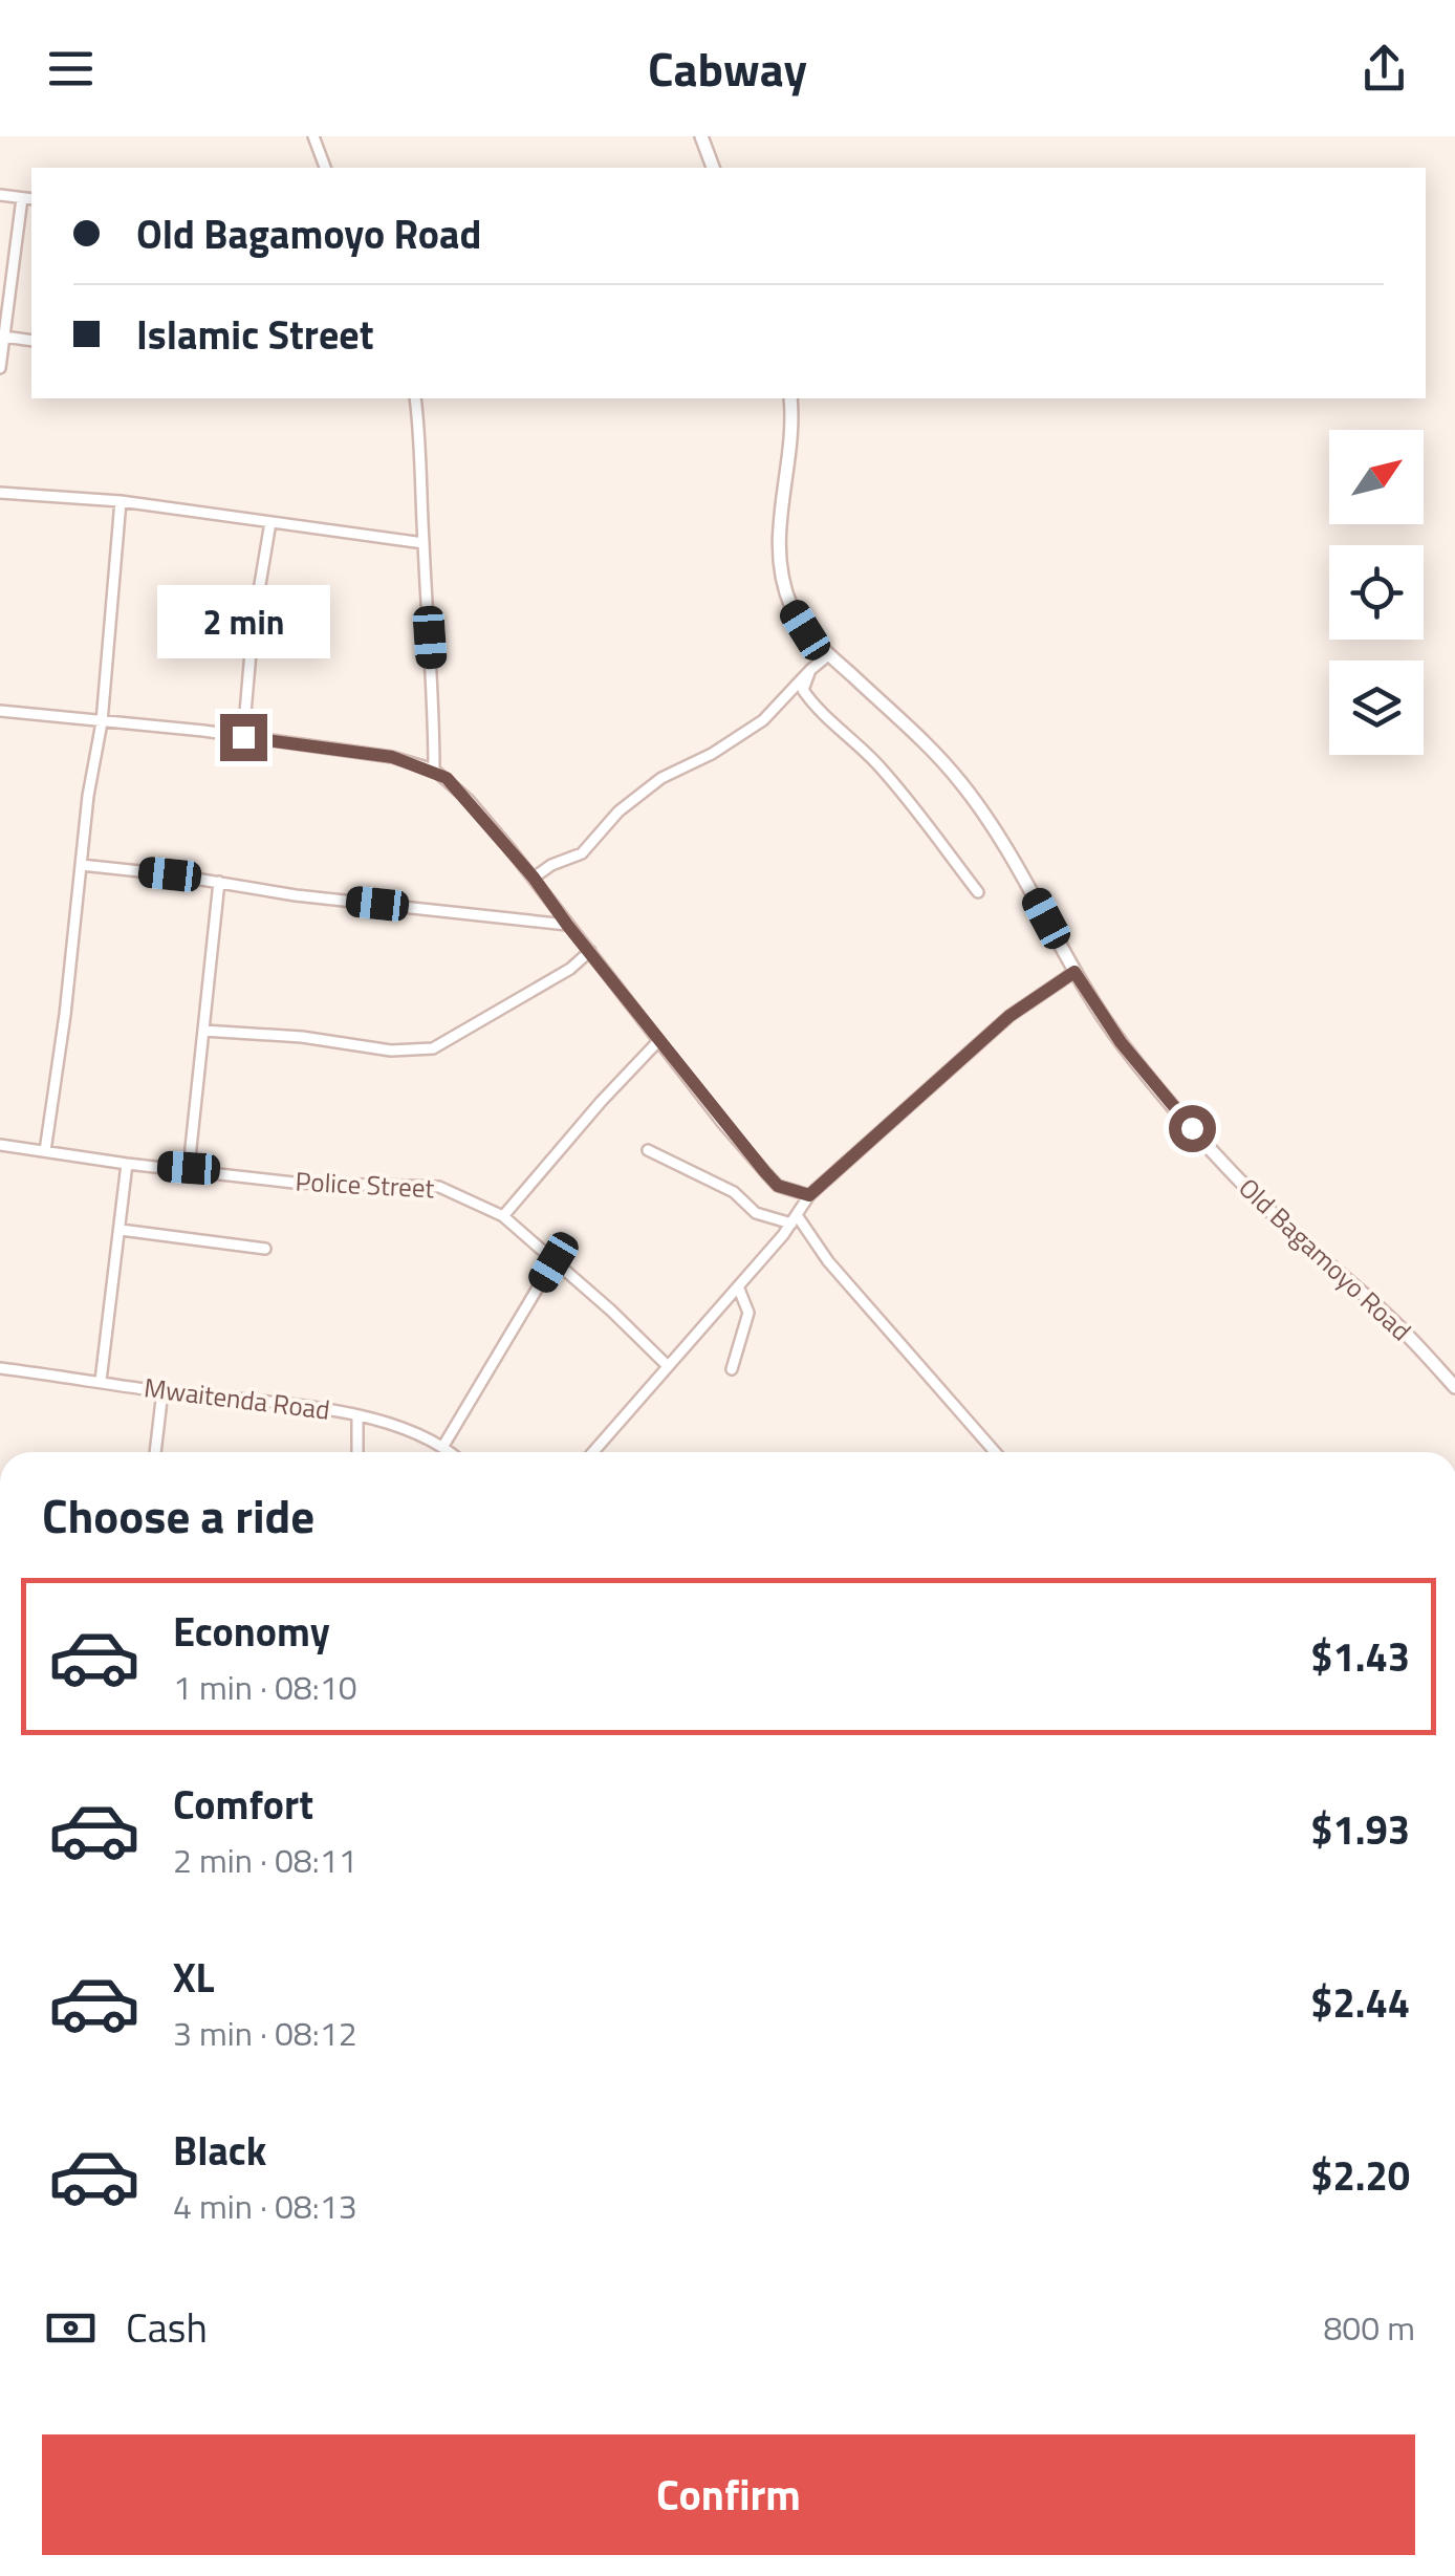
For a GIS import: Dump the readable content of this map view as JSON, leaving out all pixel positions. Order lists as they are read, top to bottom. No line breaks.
{"streets":{"street":["Police Street","Old Bagamoyo Road","Mwaitenda Road"]},"north":"top right","page":{"header":"Cabway","banner":["Old Bagamoyo Road","Islamic Street"],"bubble":"2 min","heading":"Choose a ride","list":[{"name":"Economy","note":"1 min · 08:10","value":"$1.43"},{"name":"Comfort","note":"2 min · 08:11","value":"$1.93"},{"name":"XL","note":"3 min · 08:12","value":"$2.44"},{"name":"Black","note":"4 min · 08:13","value":"$2.20"}],"pay":["Cash","800 m"],"buttons":"Confirm"}}
